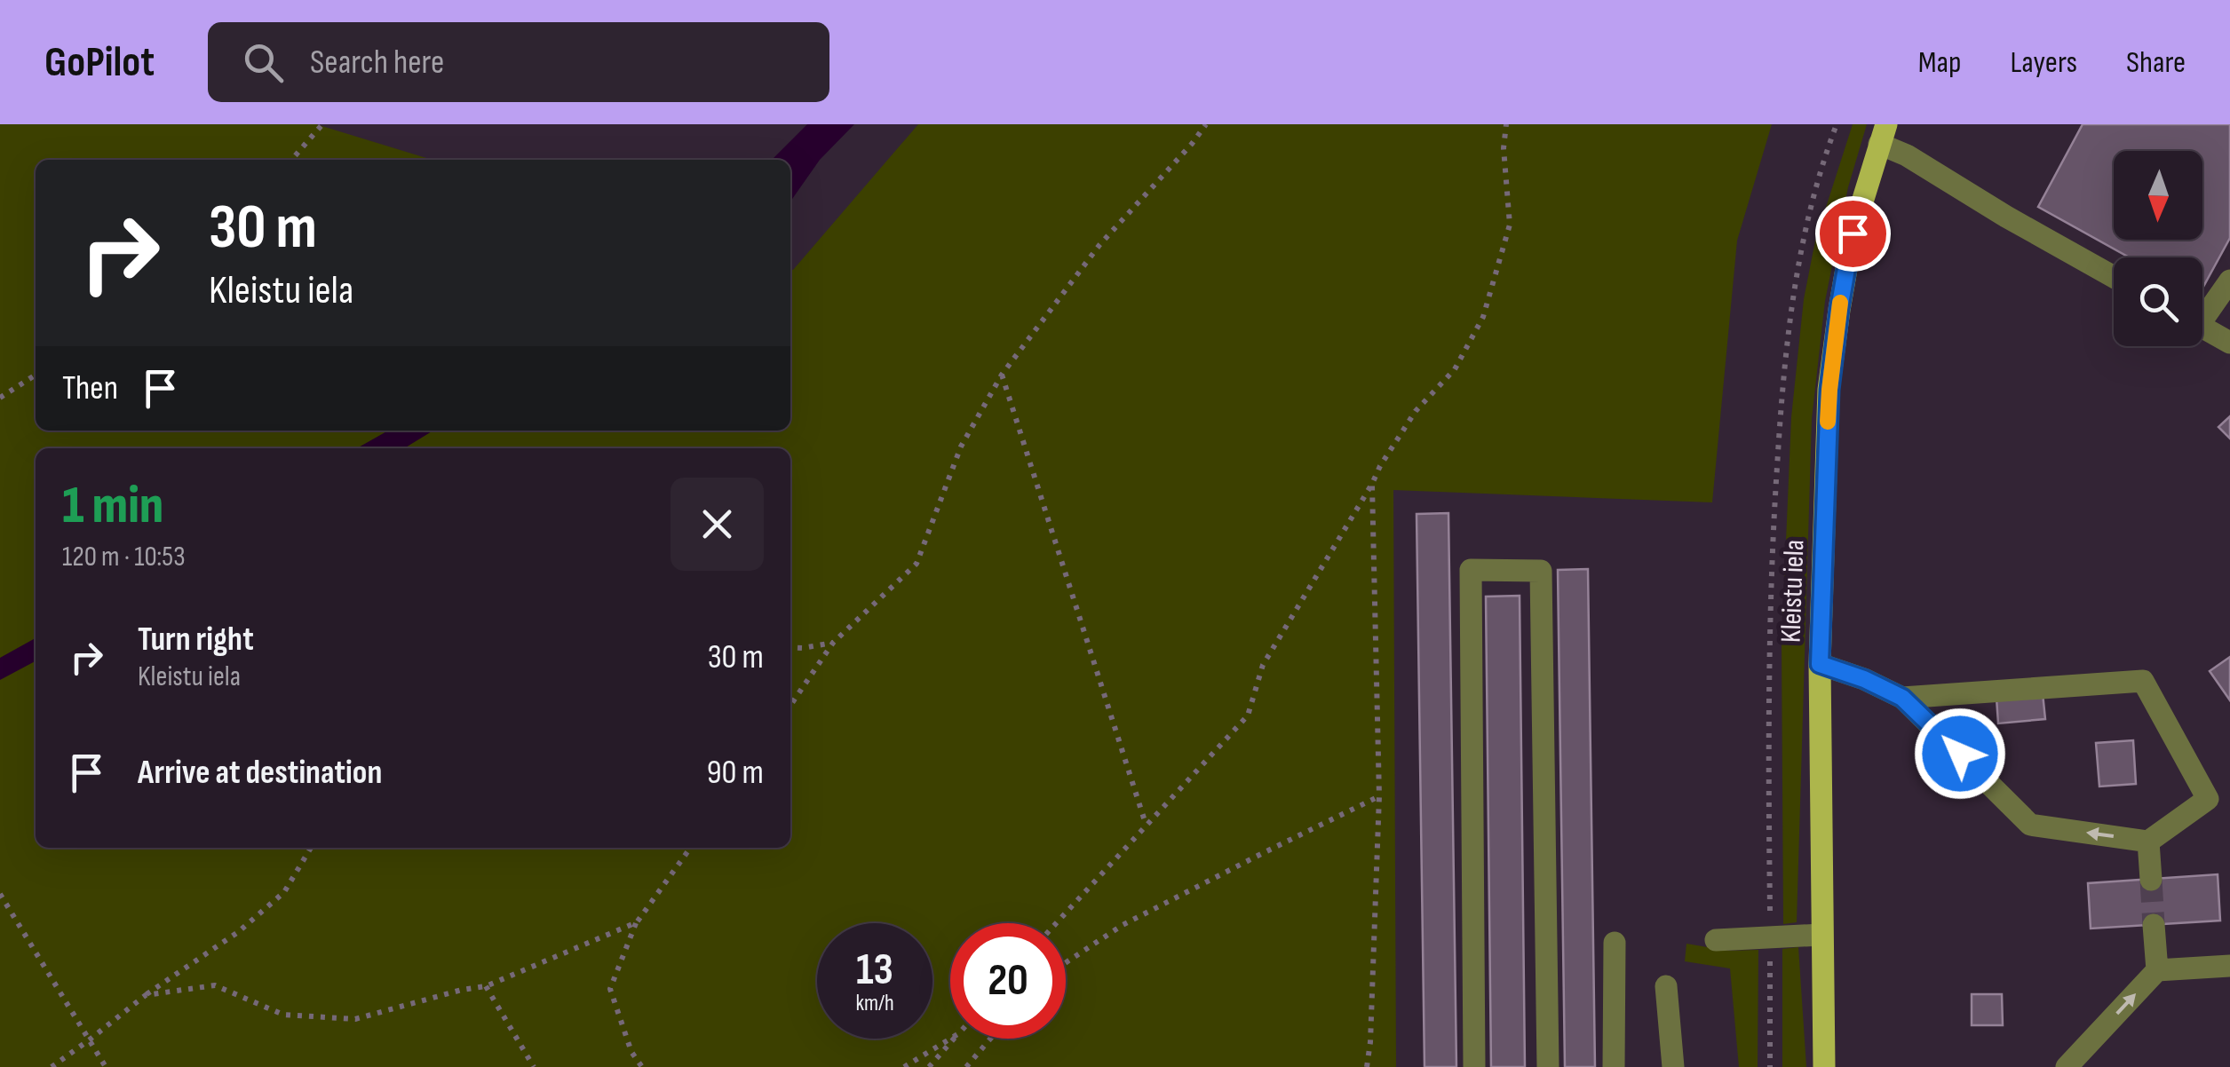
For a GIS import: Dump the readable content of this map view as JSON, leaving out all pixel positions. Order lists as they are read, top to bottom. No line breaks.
{"streets":{"main road":["Kleistu iela"]},"north":"bottom","page":{"header":"GoPilot","search":"Search here","nav":["Map","Layers","Share"],"turn":["30 m","Kleistu iela"],"then":"Then","heading":["1 min","120 m · 10:53"],"list":[{"name":"Turn right","note":"Kleistu iela","value":"30 m"},{"name":"Arrive at destination","value":"90 m"}],"speed":"13 km/h","limit":"20"}}
